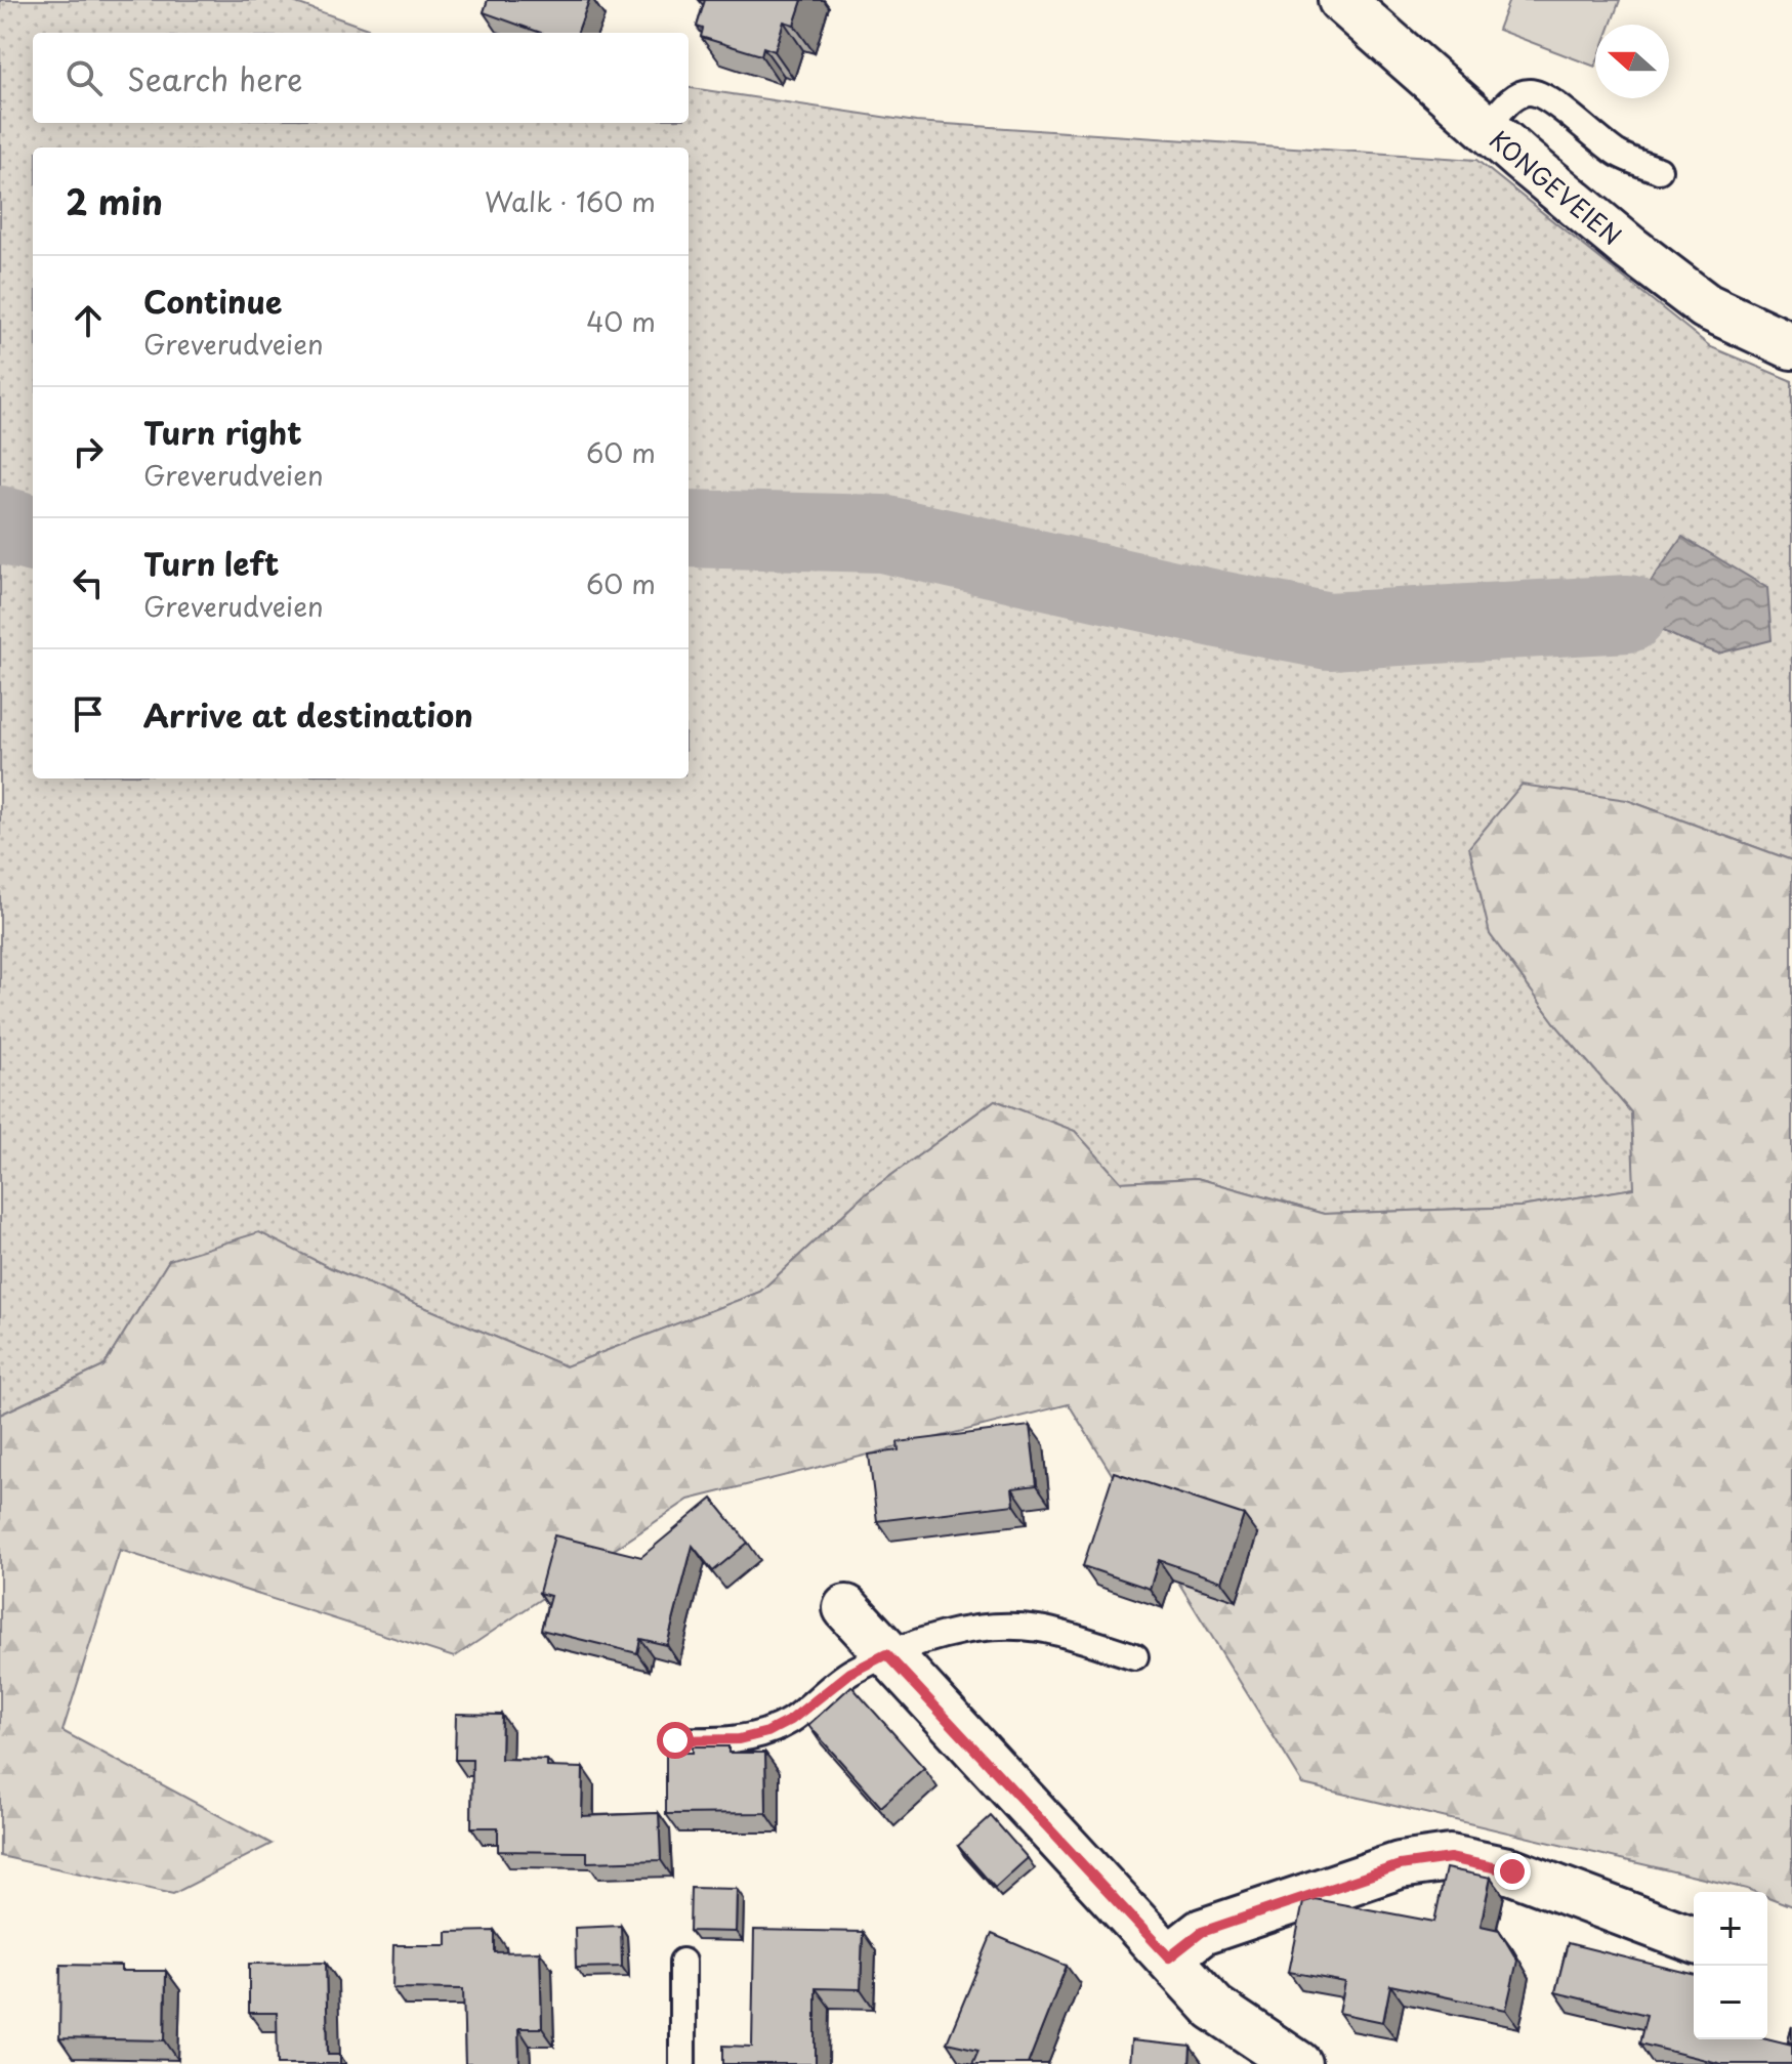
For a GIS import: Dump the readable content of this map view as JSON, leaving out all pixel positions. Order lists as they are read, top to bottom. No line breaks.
{"streets":{"street":["KONGEVEIEN"]},"north":"left","page":{"search":"Search here","heading":["2 min","Walk · 160 m"],"list":[["Continue","Greverudveien","40 m"],["Turn right","Greverudveien","60 m"],["Turn left","Greverudveien","60 m"],"Arrive at destination"],"map_buttons":["+","−"]}}
